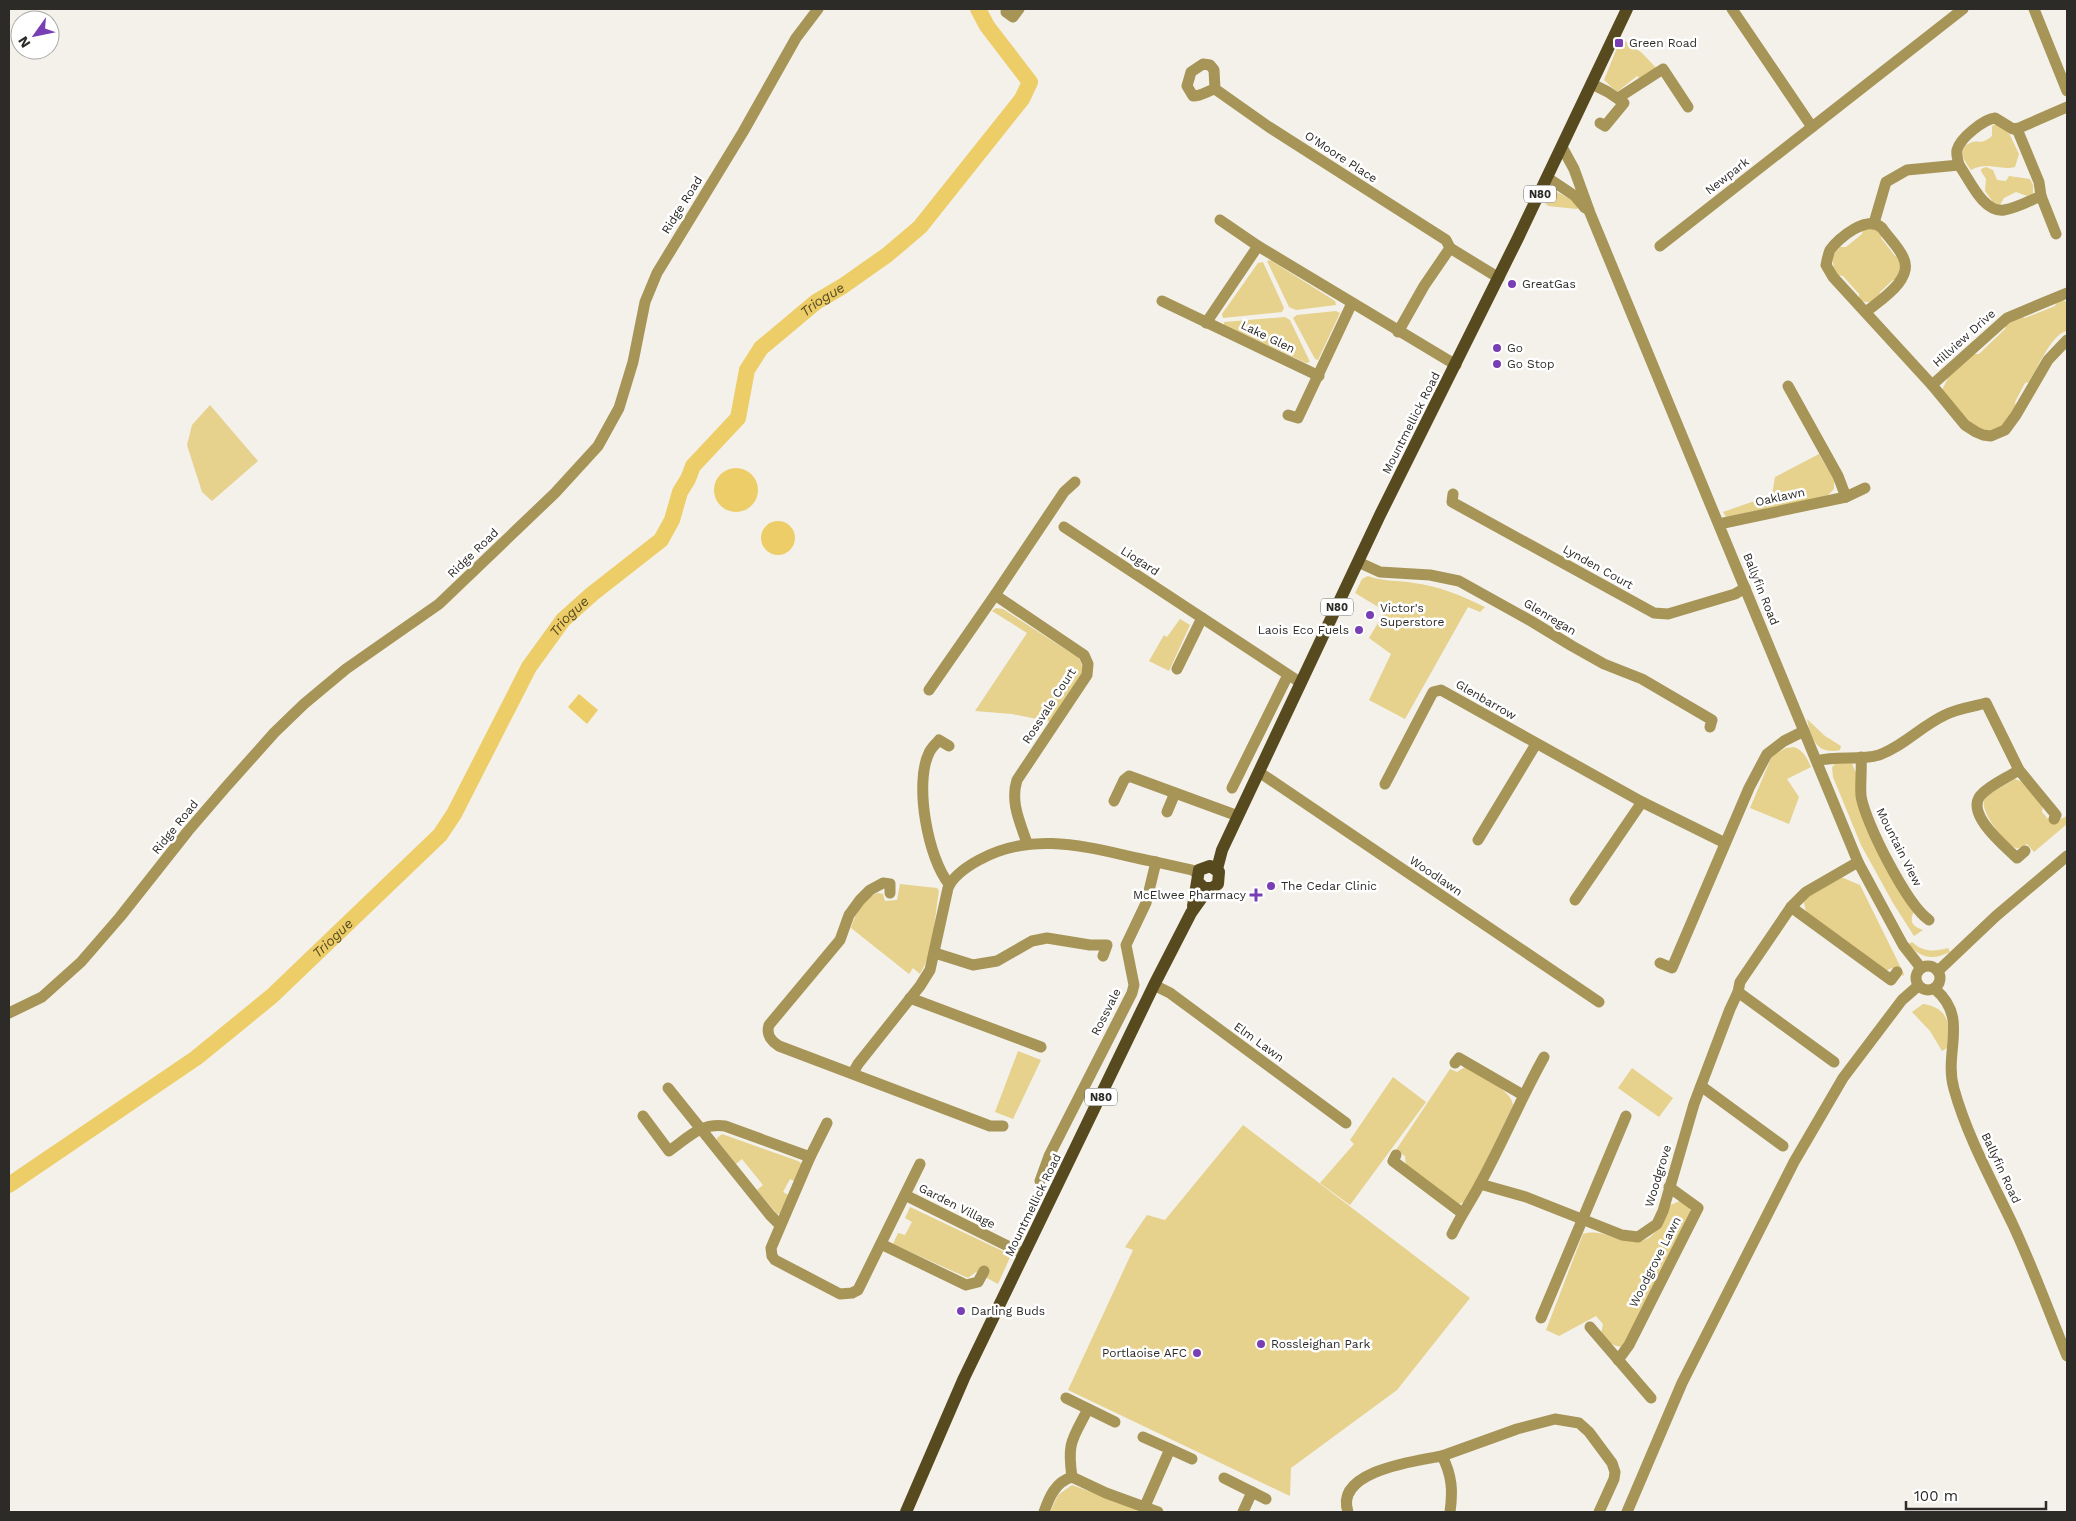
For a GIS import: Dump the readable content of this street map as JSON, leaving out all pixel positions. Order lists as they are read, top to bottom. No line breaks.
{"streets":{"main road":["N80","Mountmellick Road"],"street":["O'Moore Place","Newpark","Ridge Road","Lake Glen","Hillview Drive","Oaklawn","Liogard","Lynden Court","Ballyfin Road","Glenregan","Glenbarrow","Rossvale Court","Mountain View","Woodlawn","Rossvale","Elm Lawn","Woodgrove","Garden Village","Woodgrove Lawn"]},"crossings":[["O'Moore Place","Mountmellick Road"],["Mountmellick Road","Liogard"],["Mountmellick Road","Ballyfin Road"],["Mountmellick Road","Glenregan"],["Mountmellick Road","Woodlawn"],["Mountmellick Road","Elm Lawn"],["Mountmellick Road","Garden Village"],["Oaklawn","Ballyfin Road"],["Lynden Court","Ballyfin Road"],["Ballyfin Road","Woodgrove"],["Woodgrove","Woodgrove Lawn"]],"water":["Triogue"],"places":{"transit":["Green Road"],"other":["GreatGas","Go","Go Stop","Victor's Superstore","Laois Eco Fuels","The Cedar Clinic","Darling Buds","Rossleighan Park","Portlaoise AFC"],"health":["McElwee Pharmacy"]},"scale_bar":"100 m","north":"bottom left"}
